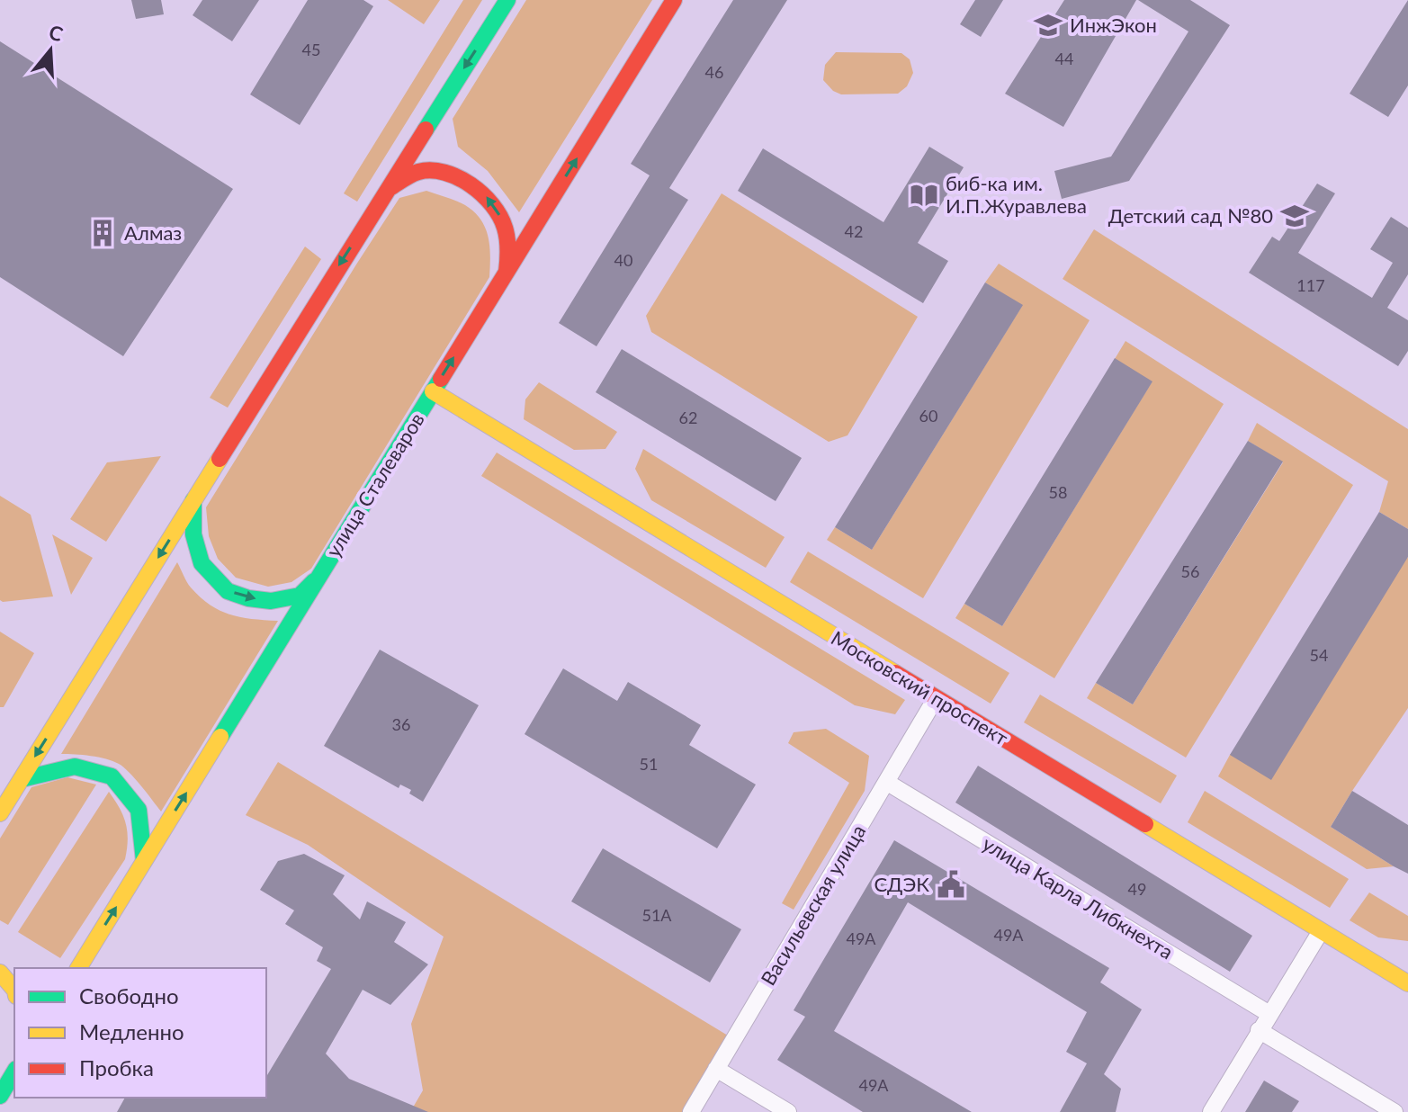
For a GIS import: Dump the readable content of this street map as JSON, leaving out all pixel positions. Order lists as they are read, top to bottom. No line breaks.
{"streets":{"main road":["улица Сталеваров","Московский проспект"],"street":["улица Карла Либкнехта","Васильевская улица"]},"crossings":[["улица Сталеваров","Московский проспект"],["Московский проспект","Васильевская улица"],["улица Карла Либкнехта","Васильевская улица"]],"places":{"school or university":["ИнжЭкон","Детский сад №80"],"library":["биб-ка им. И.П.Журавлева"],"building":["Алмаз"],"public building":["СДЭК"]},"house_numbers":["45","44","46","42","40","117","60","62","58","56","54","36","51","49","51А","49А","49А","49А"],"legend":["Свободно","Медленно","Пробка"],"north":"top"}
